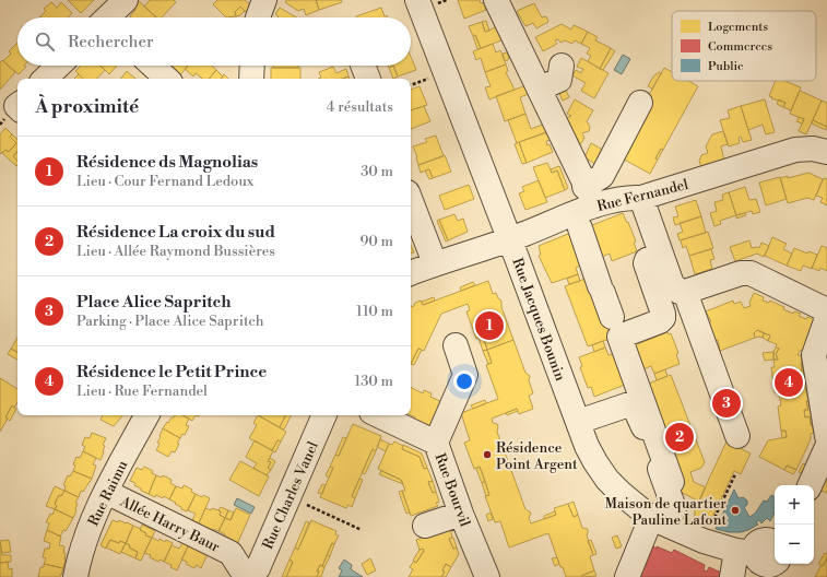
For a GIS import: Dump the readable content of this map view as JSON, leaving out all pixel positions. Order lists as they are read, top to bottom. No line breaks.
{"streets":{"street":["Rue Fernandel","Rue Jacques Bounin","Rue Bourvil","Rue Raimu","Rue Charles Vanel","Allée Harry Baur"]},"crossings":[["Rue Fernandel","Rue Jacques Bounin"],["Rue Raimu","Allée Harry Baur"],["Rue Charles Vanel","Allée Harry Baur"]],"places":["Résidence Point Argent","Maison de quartier Pauline Lafont"],"legend":["Logements","Commerces","Public"],"page":{"search":"Rechercher","heading":["À proximité","4 résultats"],"list":[{"mark":"1","name":"Résidence ds Magnolias","note":"Lieu · Cour Fernand Ledoux","value":"30 m"},{"mark":"2","name":"Résidence La croix du sud","note":"Lieu · Allée Raymond Bussières","value":"90 m"},{"mark":"3","name":"Place Alice Sapritch","note":"Parking · Place Alice Sapritch","value":"110 m"},{"mark":"4","name":"Résidence le Petit Prince","note":"Lieu · Rue Fernandel","value":"130 m"}],"pins":["1","4","3","2"],"map_buttons":["+","−"]}}
